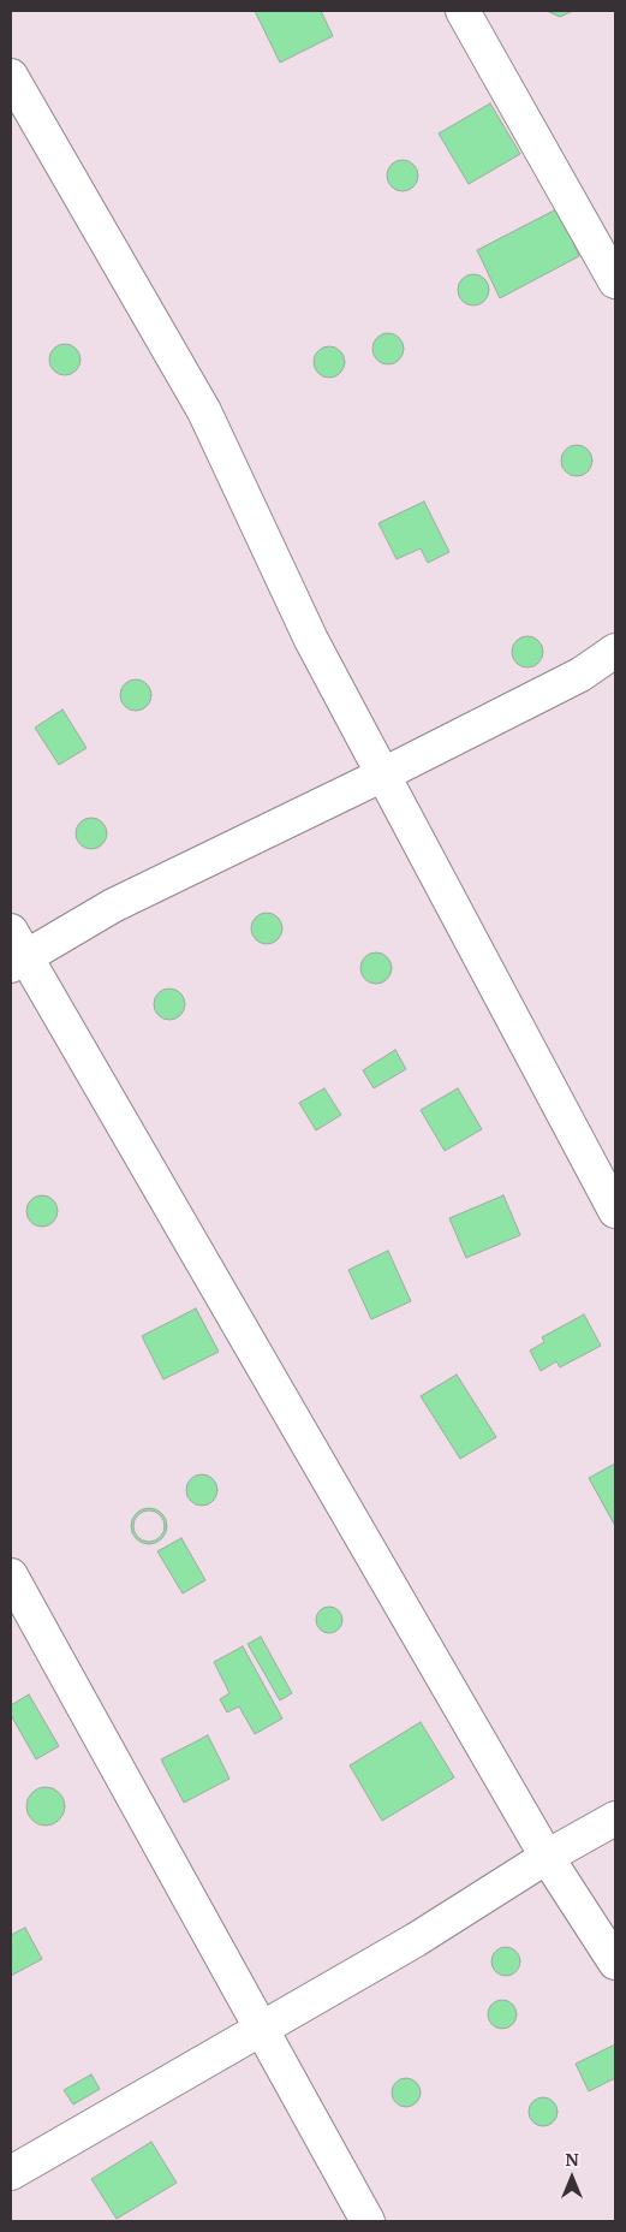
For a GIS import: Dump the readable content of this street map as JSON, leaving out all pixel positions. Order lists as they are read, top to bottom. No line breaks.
{"north":"top"}
